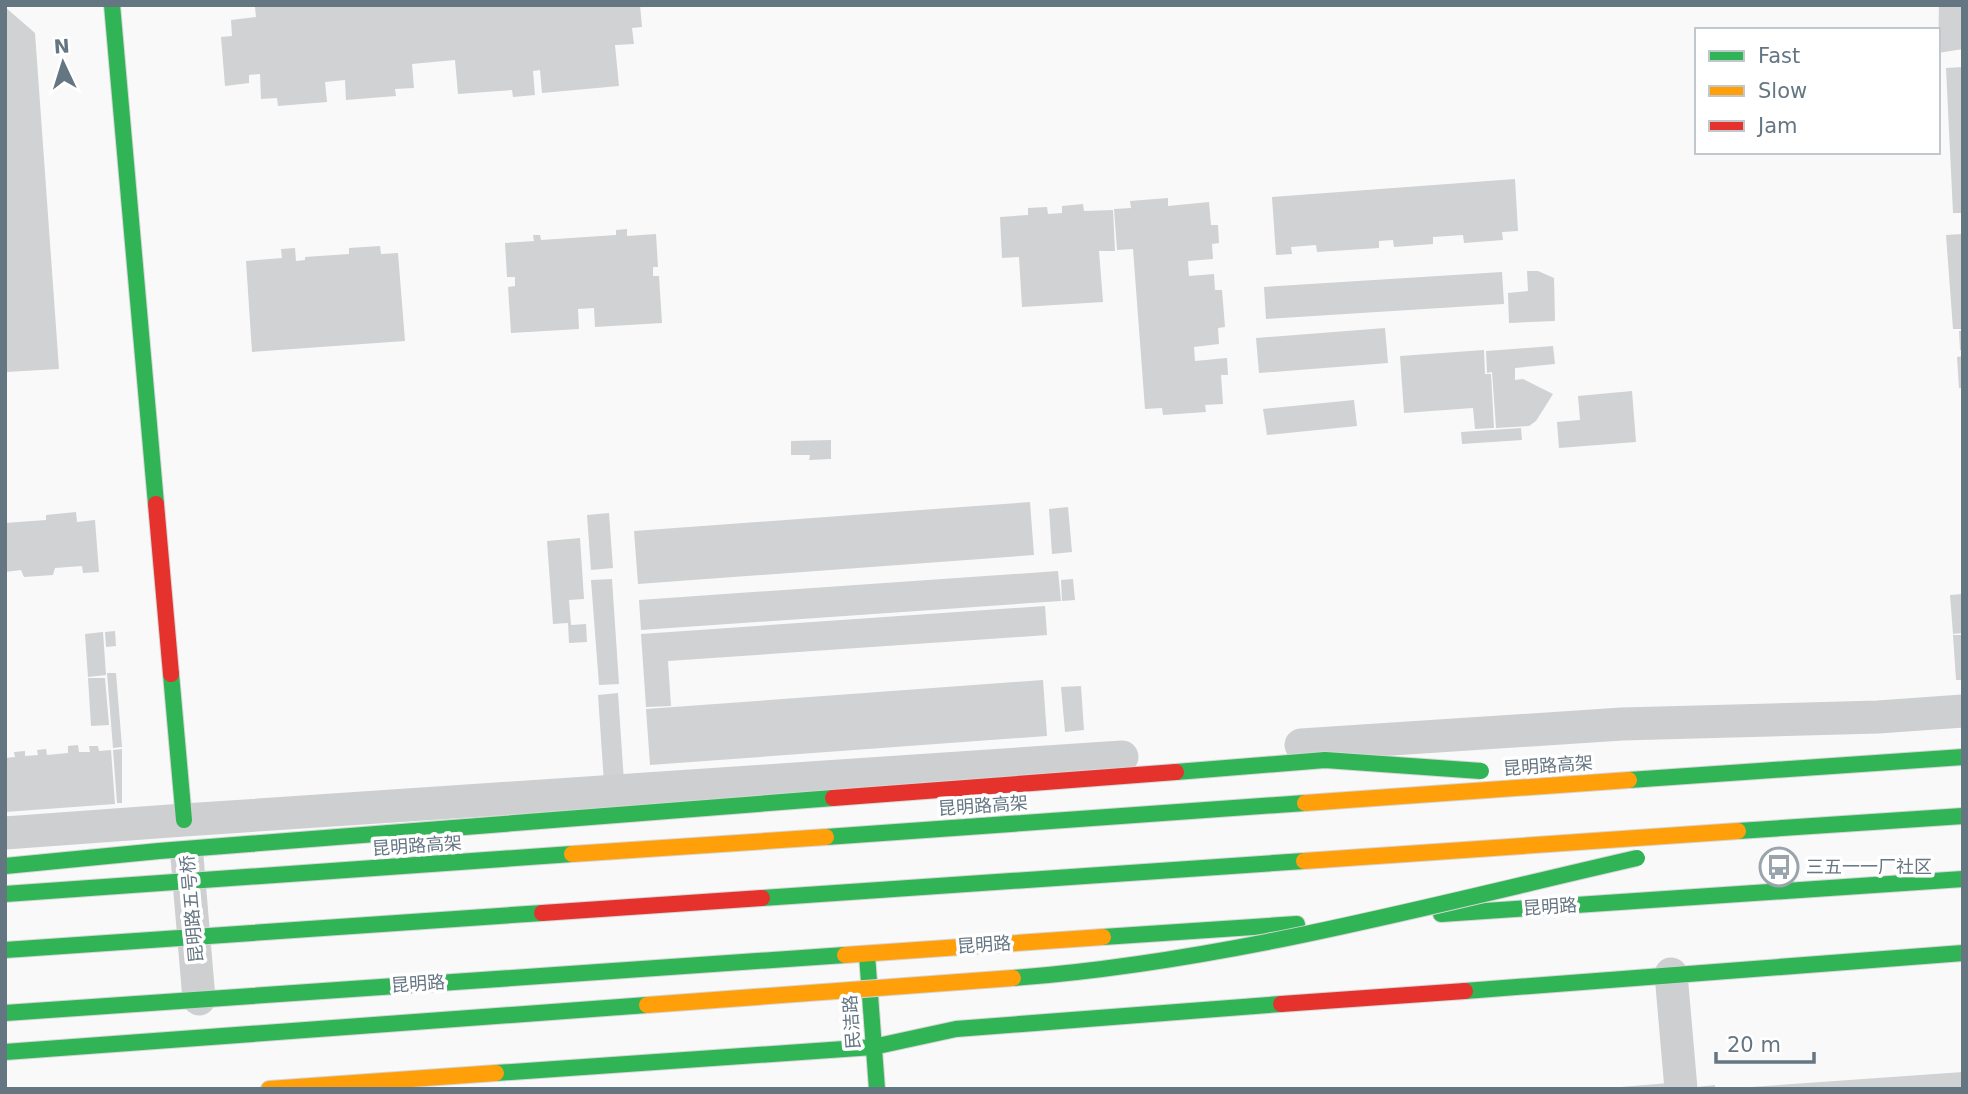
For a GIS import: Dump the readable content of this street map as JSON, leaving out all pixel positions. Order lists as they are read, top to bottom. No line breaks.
{"streets":{"main road":["昆明路高架","昆明路","民洁路"],"street":["昆明路五号桥"]},"crossings":[["昆明路","昆明路五号桥"],["昆明路","民洁路"]],"places":{"bus stop":["三五一一厂社区"]},"legend":["Fast","Slow","Jam"],"scale_bar":"20 m","north":"top"}
